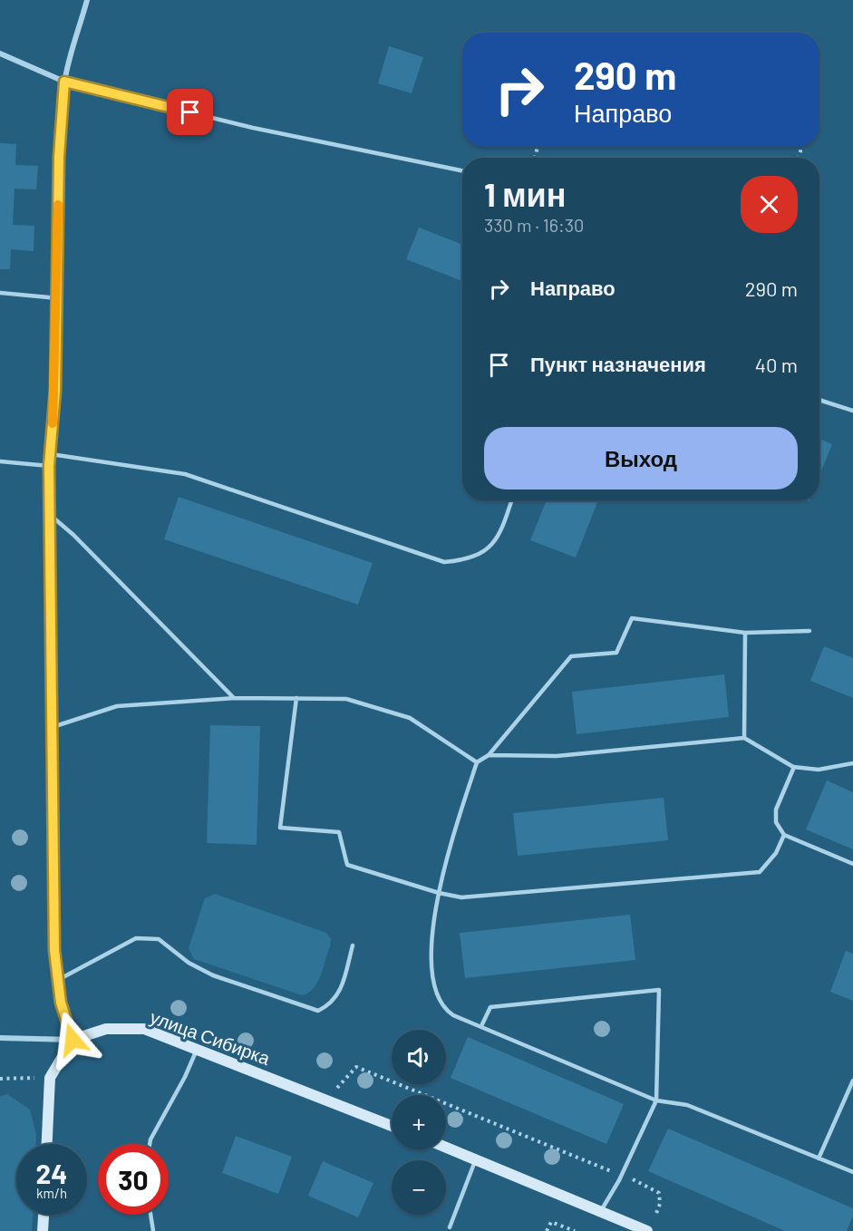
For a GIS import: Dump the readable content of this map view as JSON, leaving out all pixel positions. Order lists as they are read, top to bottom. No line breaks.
{"streets":{"street":["улица Сибирка"]},"page":{"turn":["290 m","Направо"],"heading":["1 мин","330 m · 16:30"],"list":[{"name":"Направо","value":"290 m"},{"name":"Пункт назначения","value":"40 m"}],"buttons":"Выход","map_buttons":["+","−"],"speed":"24 km/h","limit":"30"}}
